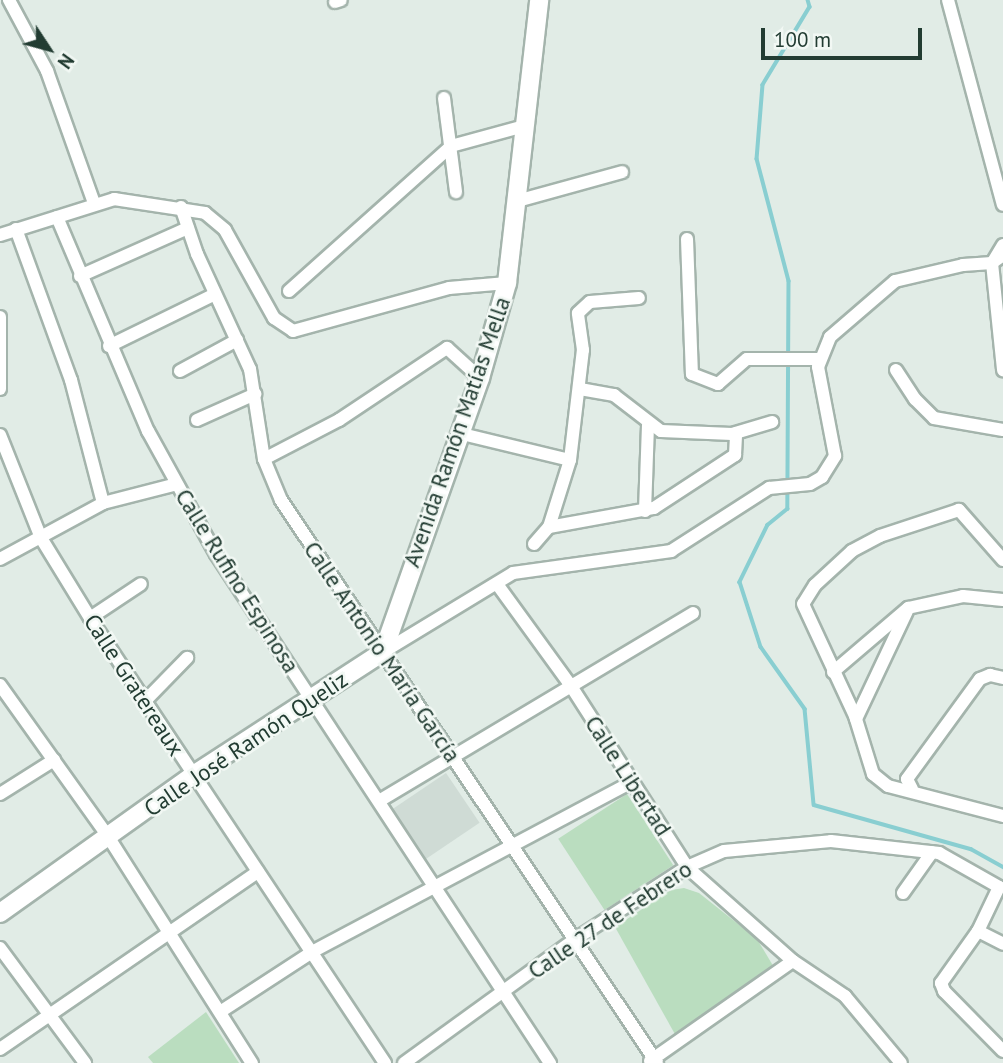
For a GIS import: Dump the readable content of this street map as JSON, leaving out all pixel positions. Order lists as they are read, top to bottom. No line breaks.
{"streets":{"street":["Avenida Ramón Matías Mella","Calle Rufino Espinosa","Calle Antonio María García","Calle Gratereaux","Calle José Ramón Queliz","Calle Libertad","Calle 27 de Febrero"]},"crossings":[["Avenida Ramón Matías Mella","Calle Antonio María García"],["Avenida Ramón Matías Mella","Calle José Ramón Queliz"],["Calle Rufino Espinosa","Calle José Ramón Queliz"],["Calle Rufino Espinosa","Calle 27 de Febrero"],["Calle Antonio María García","Calle José Ramón Queliz"],["Calle Antonio María García","Calle 27 de Febrero"],["Calle Gratereaux","Calle José Ramón Queliz"],["Calle José Ramón Queliz","Calle Libertad"],["Calle Libertad","Calle 27 de Febrero"]],"scale_bar":"100 m","north":"bottom right"}
